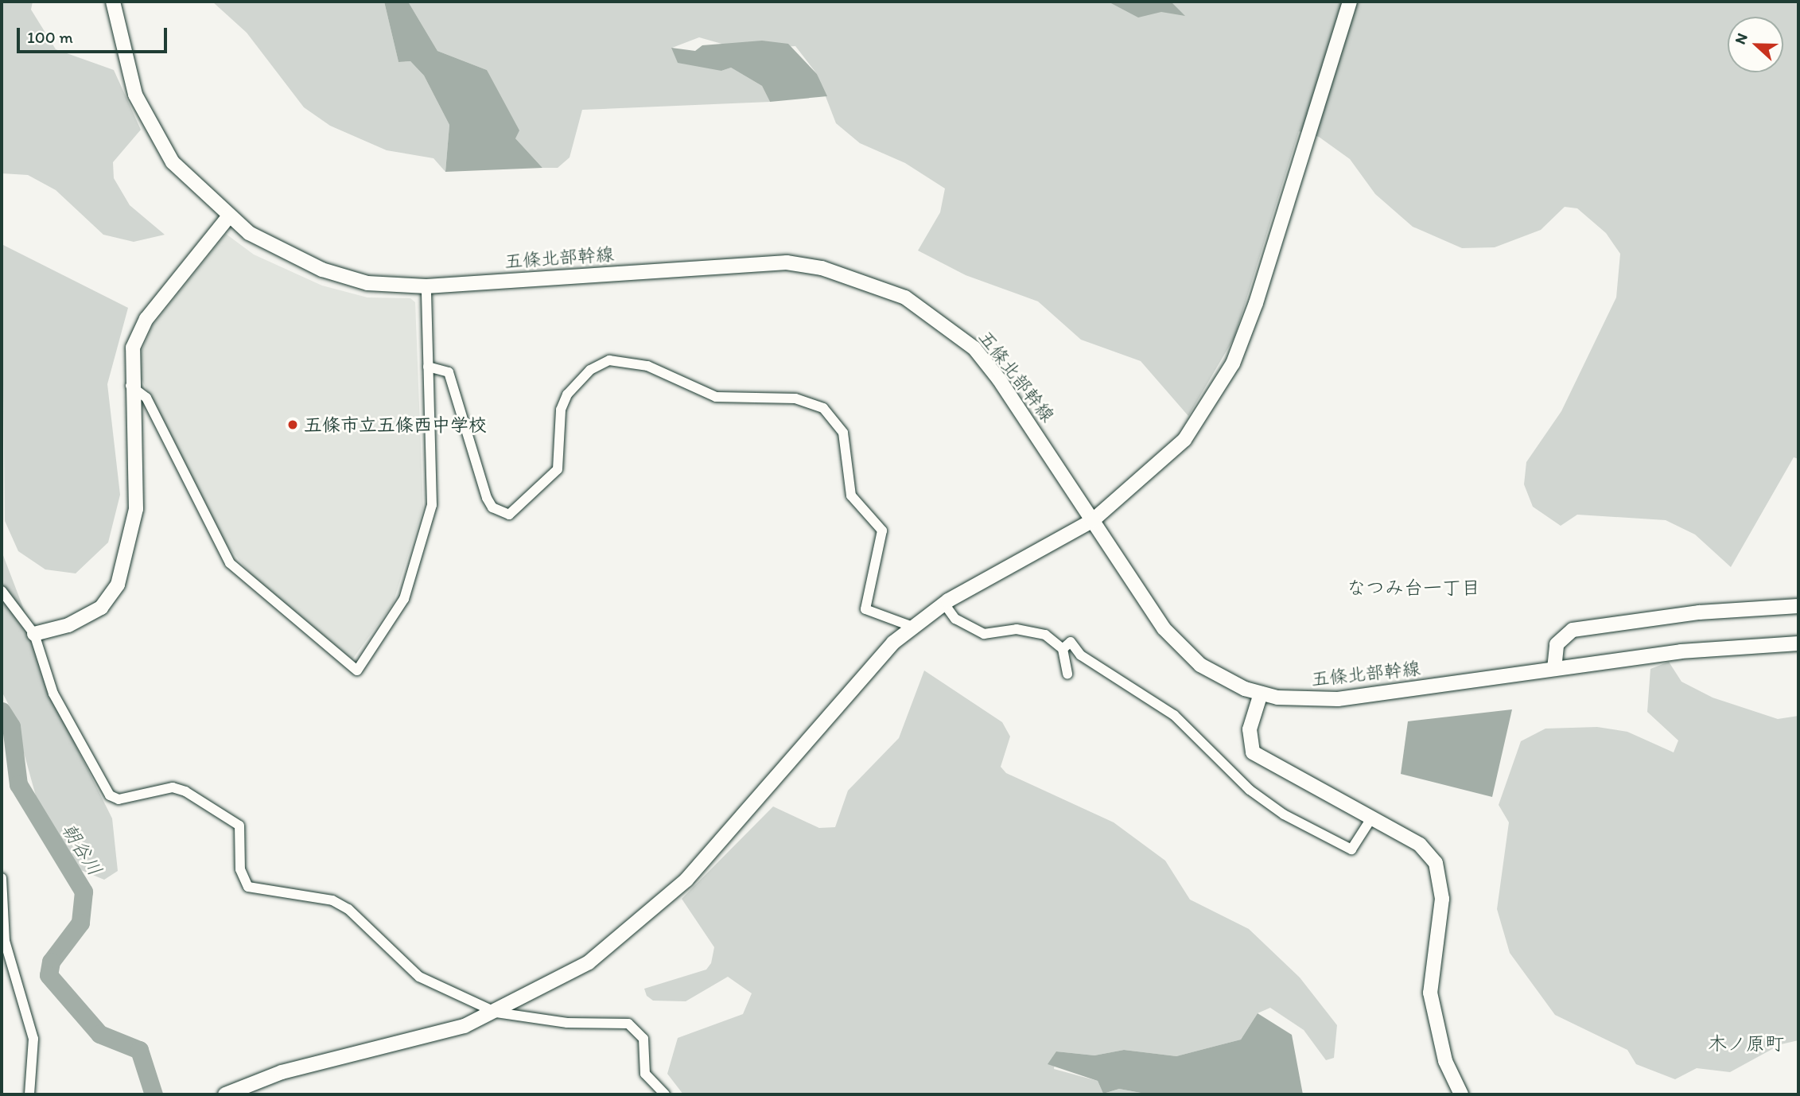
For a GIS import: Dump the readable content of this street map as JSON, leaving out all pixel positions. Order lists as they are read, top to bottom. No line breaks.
{"streets":{"street":["五條北部幹線"]},"districts":["なつみ台一丁目","木ノ原町"],"water":["朝谷川"],"places":["五條市立五條西中学校"],"scale_bar":"100 m","north":"left"}
